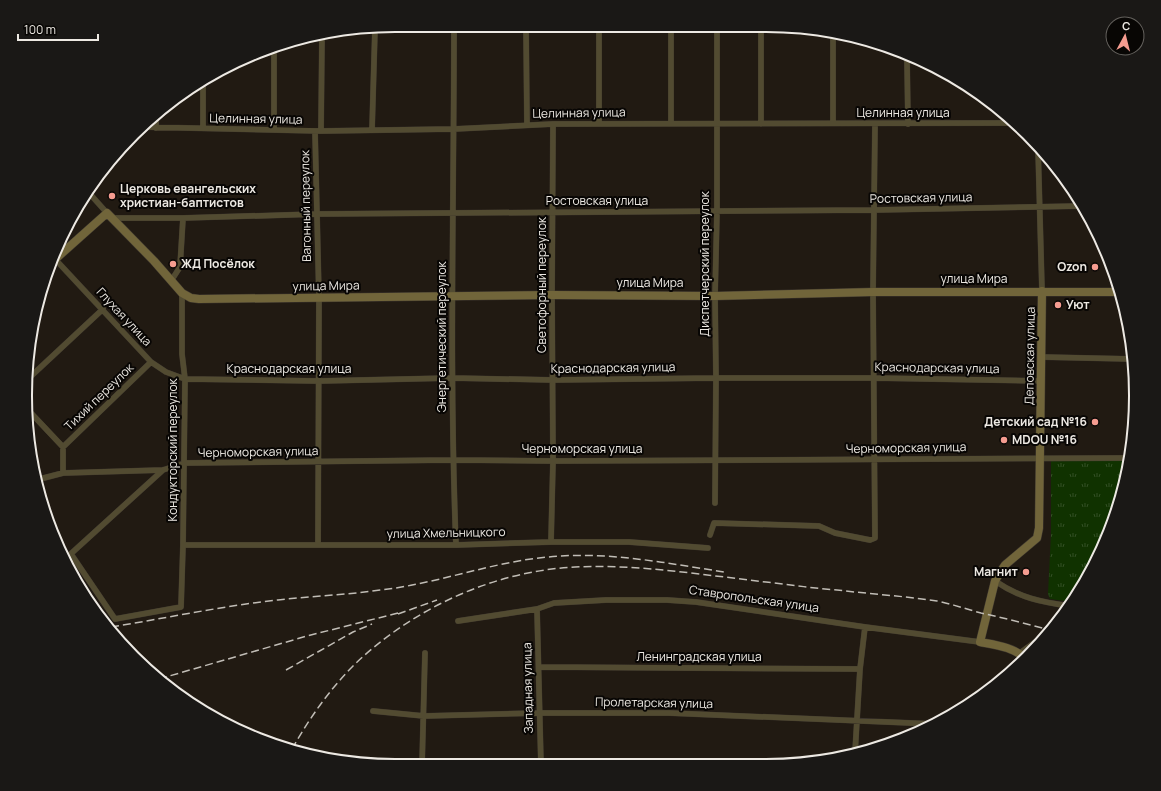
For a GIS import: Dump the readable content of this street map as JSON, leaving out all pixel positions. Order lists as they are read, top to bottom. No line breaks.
{"streets":{"street":["Целинная улица","Ростовская улица","Вагонный переулок","Диспетчерский переулок","улица Мира","Светофорный переулок","Глухая улица","Энергетический переулок","Деповская улица","Краснодарская улица","Тихий переулок","Черноморская улица","Кондукторский переулок","улица Хмельницкого","Ставропольская улица","Ленинградская улица","Западная улица","Пролетарская улица"]},"crossings":[["Целинная улица","Вагонный переулок"],["Целинная улица","Диспетчерский переулок"],["Целинная улица","Светофорный переулок"],["Целинная улица","Энергетический переулок"],["Ростовская улица","Вагонный переулок"],["Ростовская улица","Диспетчерский переулок"],["Ростовская улица","Светофорный переулок"],["Ростовская улица","Энергетический переулок"],["Ростовская улица","Деповская улица"],["Вагонный переулок","улица Мира"],["Вагонный переулок","Краснодарская улица"],["Вагонный переулок","Черноморская улица"],["Вагонный переулок","улица Хмельницкого"],["Диспетчерский переулок","улица Мира"],["Диспетчерский переулок","Краснодарская улица"],["Диспетчерский переулок","Черноморская улица"],["улица Мира","Светофорный переулок"],["улица Мира","Энергетический переулок"],["улица Мира","Деповская улица"],["улица Мира","Кондукторский переулок"],["Светофорный переулок","Краснодарская улица"],["Светофорный переулок","Черноморская улица"],["Светофорный переулок","улица Хмельницкого"],["Глухая улица","Краснодарская улица"],["Глухая улица","Тихий переулок"],["Глухая улица","Кондукторский переулок"],["Энергетический переулок","Краснодарская улица"],["Энергетический переулок","Черноморская улица"],["Энергетический переулок","улица Хмельницкого"],["Деповская улица","Краснодарская улица"],["Деповская улица","Черноморская улица"],["Деповская улица","Ставропольская улица"],["Краснодарская улица","Кондукторский переулок"],["Черноморская улица","Кондукторский переулок"],["Кондукторский переулок","улица Хмельницкого"],["Ставропольская улица","Западная улица"],["Ленинградская улица","Западная улица"],["Западная улица","Пролетарская улица"]],"places":["Церковь евангельских христиан-баптистов","ЖД Посёлок","Ozon","Уют","Детский сад №16","MDOU №16","Магнит"],"scale_bar":"100 m","north":"top"}
